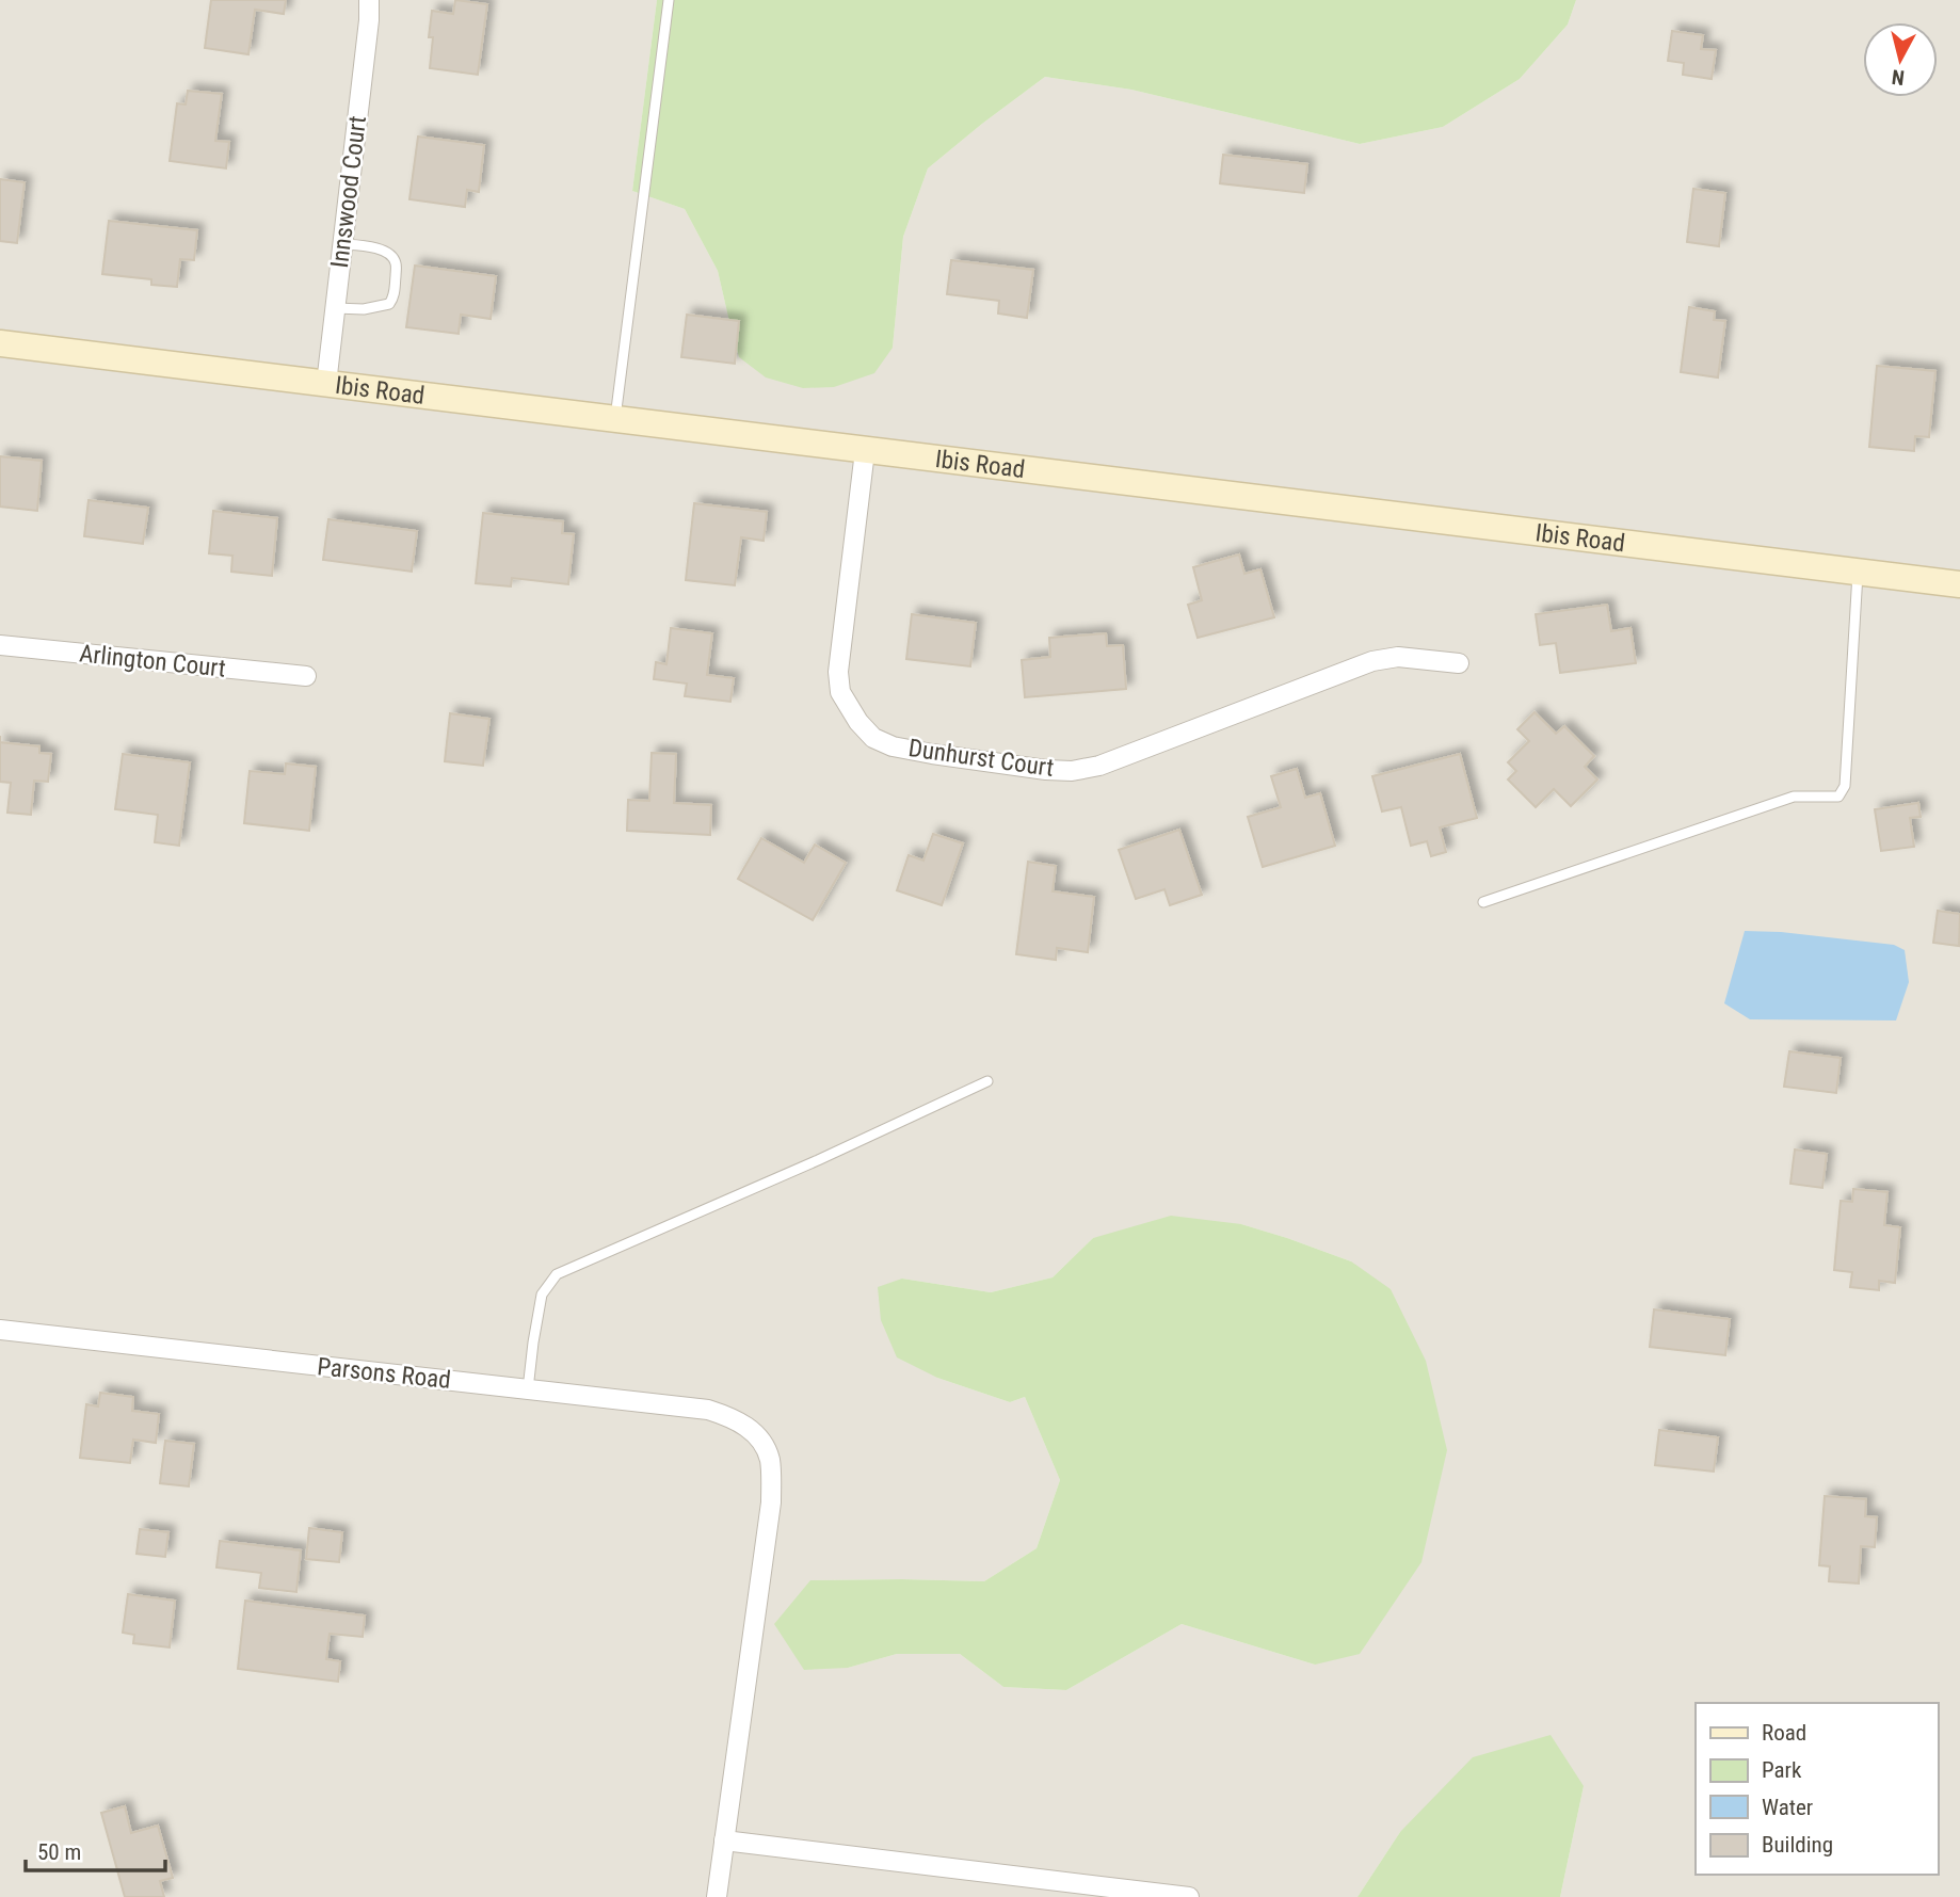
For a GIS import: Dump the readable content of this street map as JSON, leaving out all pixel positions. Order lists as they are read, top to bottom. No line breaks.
{"streets":{"street":["Innswood Court","Ibis Road","Arlington Court","Dunhurst Court","Parsons Road"]},"crossings":[["Innswood Court","Ibis Road"],["Ibis Road","Dunhurst Court"]],"legend":["Road","Park","Water","Building"],"scale_bar":"50 m","north":"bottom"}
